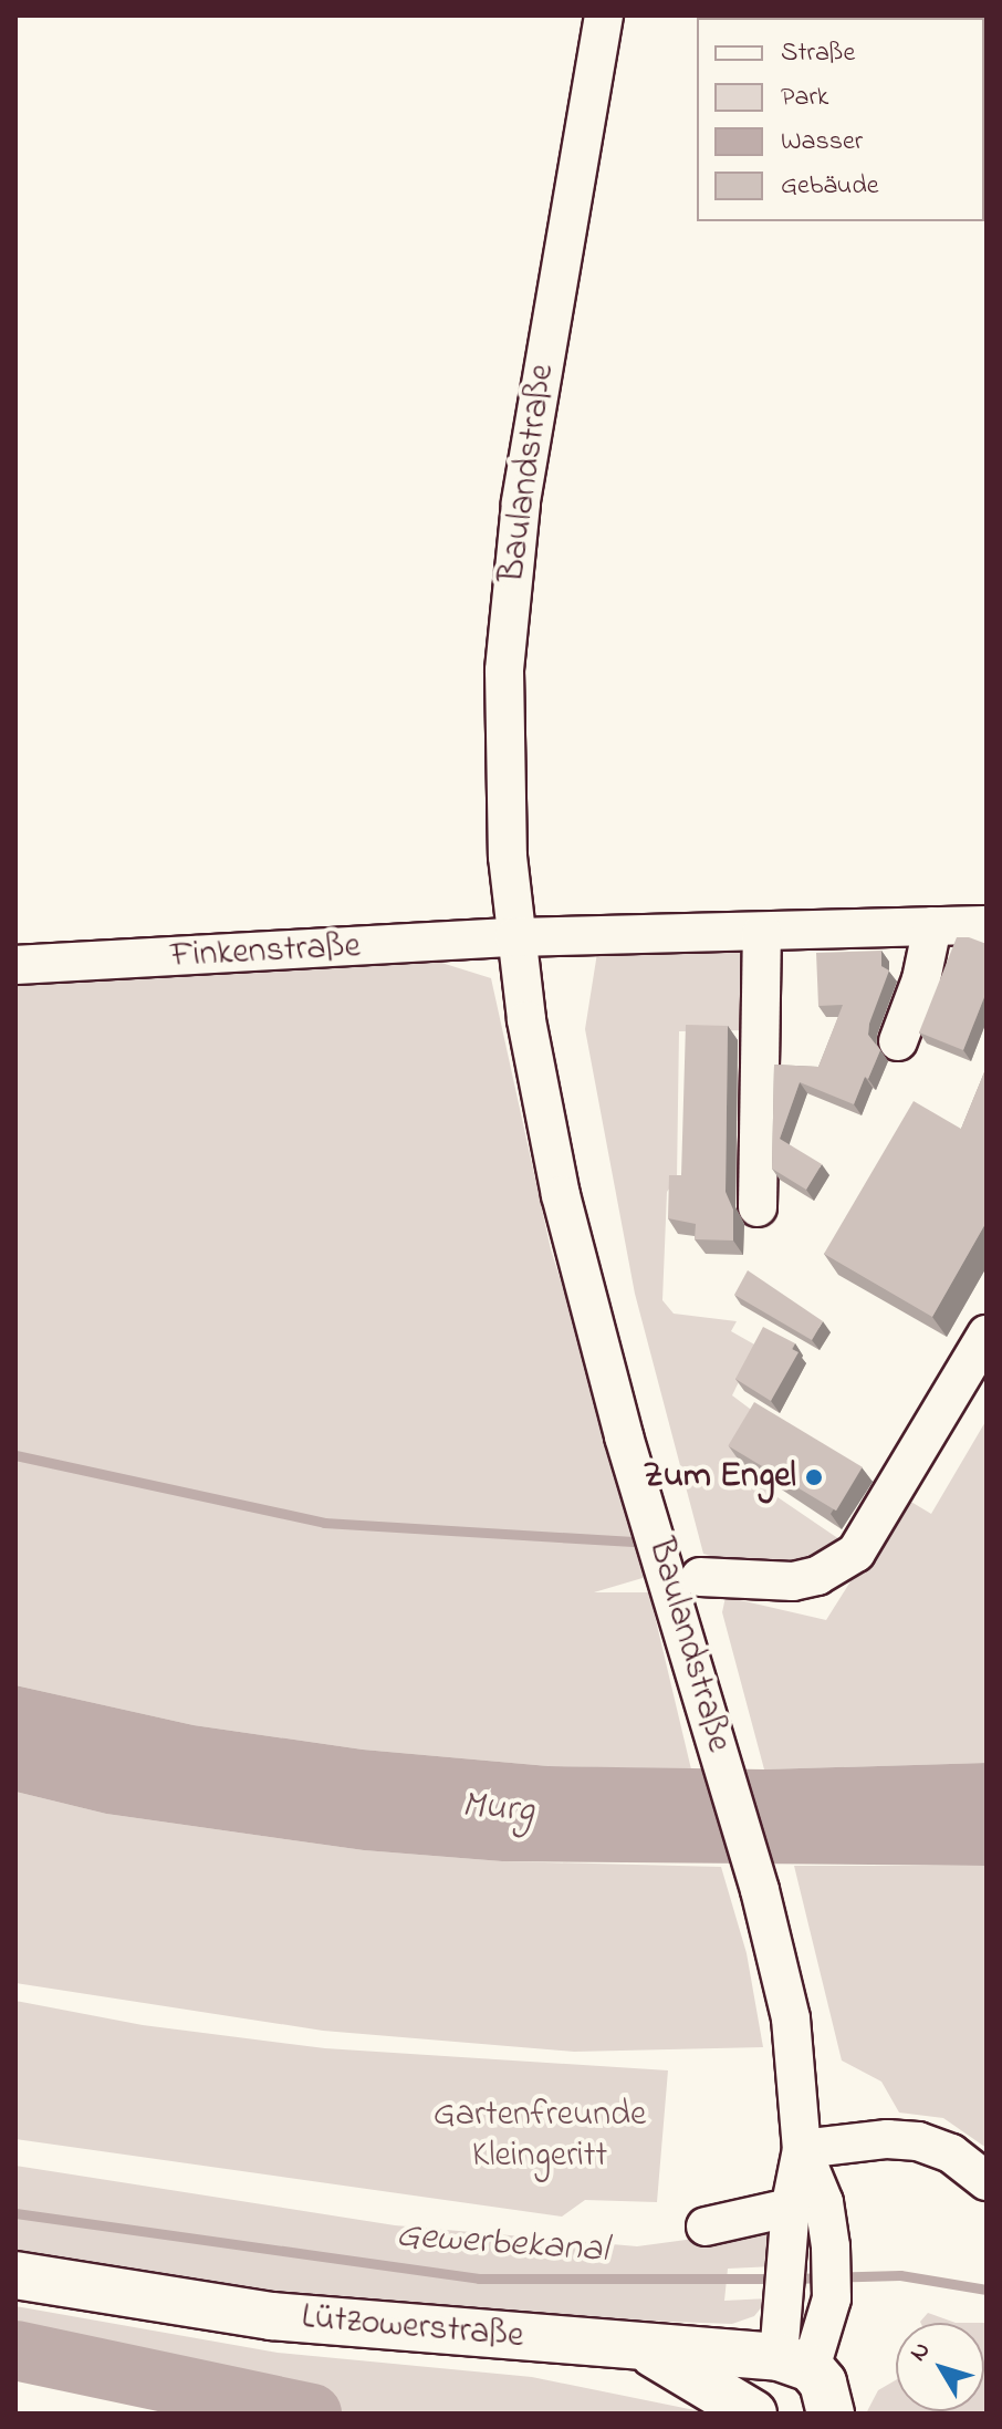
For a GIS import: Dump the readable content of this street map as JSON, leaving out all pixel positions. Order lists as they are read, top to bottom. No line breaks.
{"streets":{"main road":["Baulandstraße","Lützowerstraße"],"street":["Finkenstraße"]},"crossings":[["Baulandstraße","Finkenstraße"],["Baulandstraße","Lützowerstraße"]],"water":["Murg","Gewerbekanal"],"parks":["Gartenfreunde Kleingeritt"],"places":["Zum Engel"],"legend":["Straße","Park","Wasser","Gebäude"],"north":"top left"}
